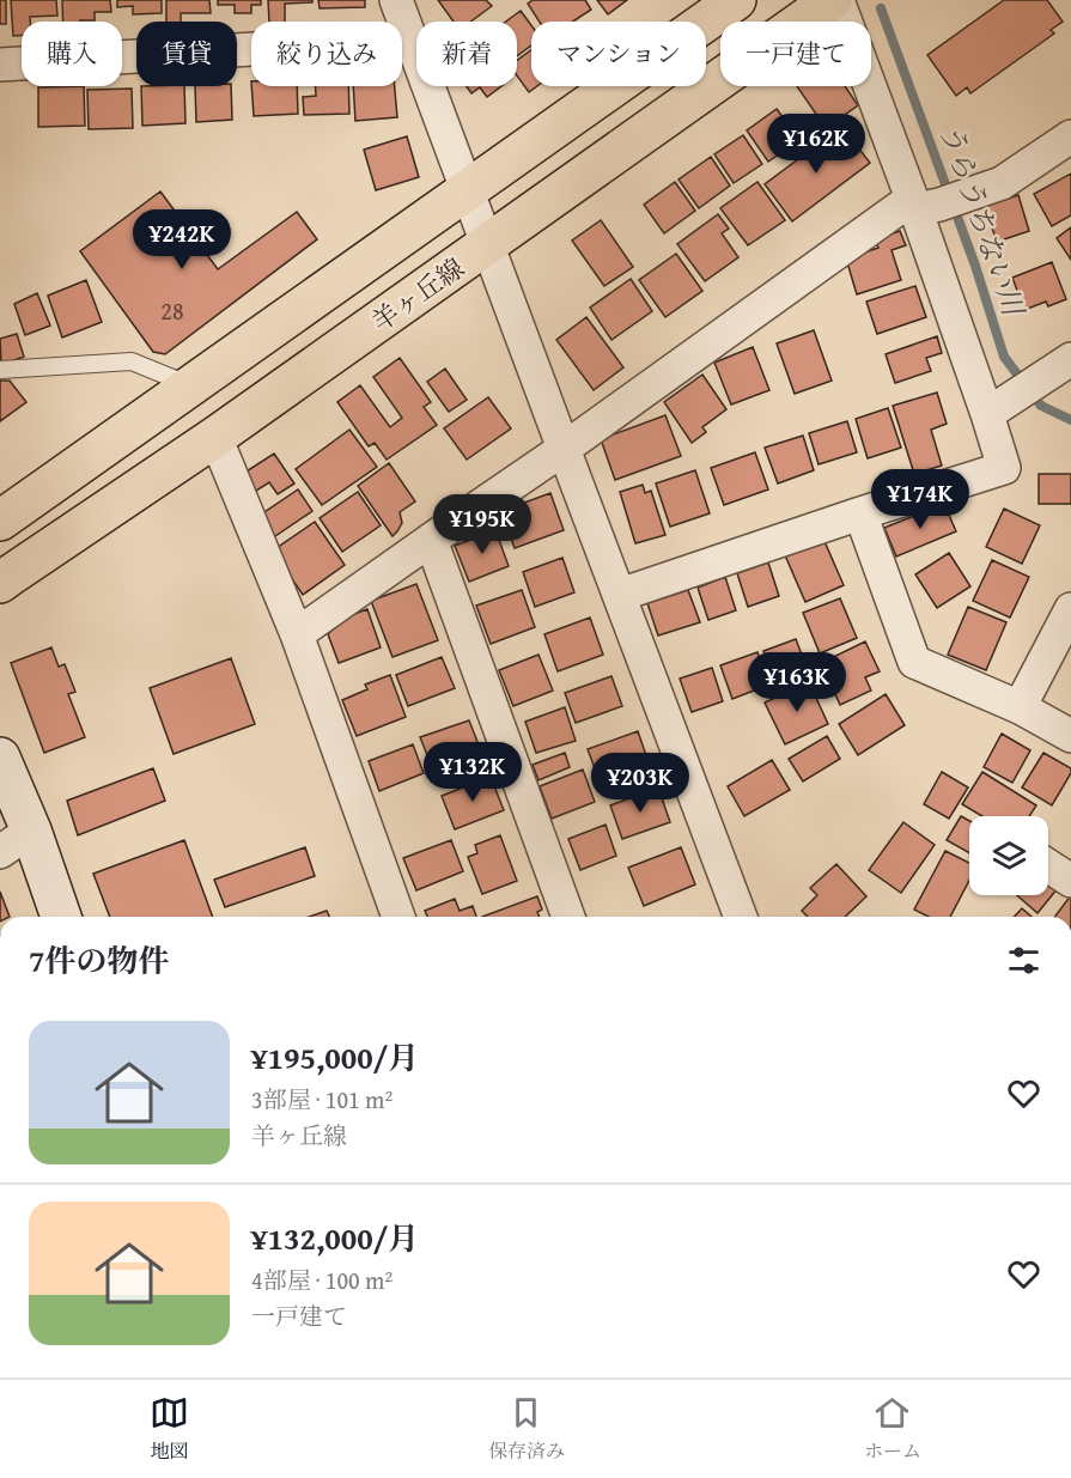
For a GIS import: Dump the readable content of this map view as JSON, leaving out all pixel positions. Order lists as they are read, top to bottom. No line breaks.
{"streets":{"main road":["羊ヶ丘線"]},"water":["うらうちない川"],"house_numbers":["28"],"page":{"chip":["購入","賃貸","絞り込み","新着","マンション","一戸建て"],"price":["¥162K","¥242K","¥174K","¥195K","¥163K","¥132K","¥203K"],"heading":"7件の物件","list":[{"name":"¥195,000/月","note":"3部屋 · 101 m² · 羊ヶ丘線"},{"name":"¥132,000/月","note":"4部屋 · 100 m² · 一戸建て"}],"tabs":["地図","保存済み","ホーム"]}}
